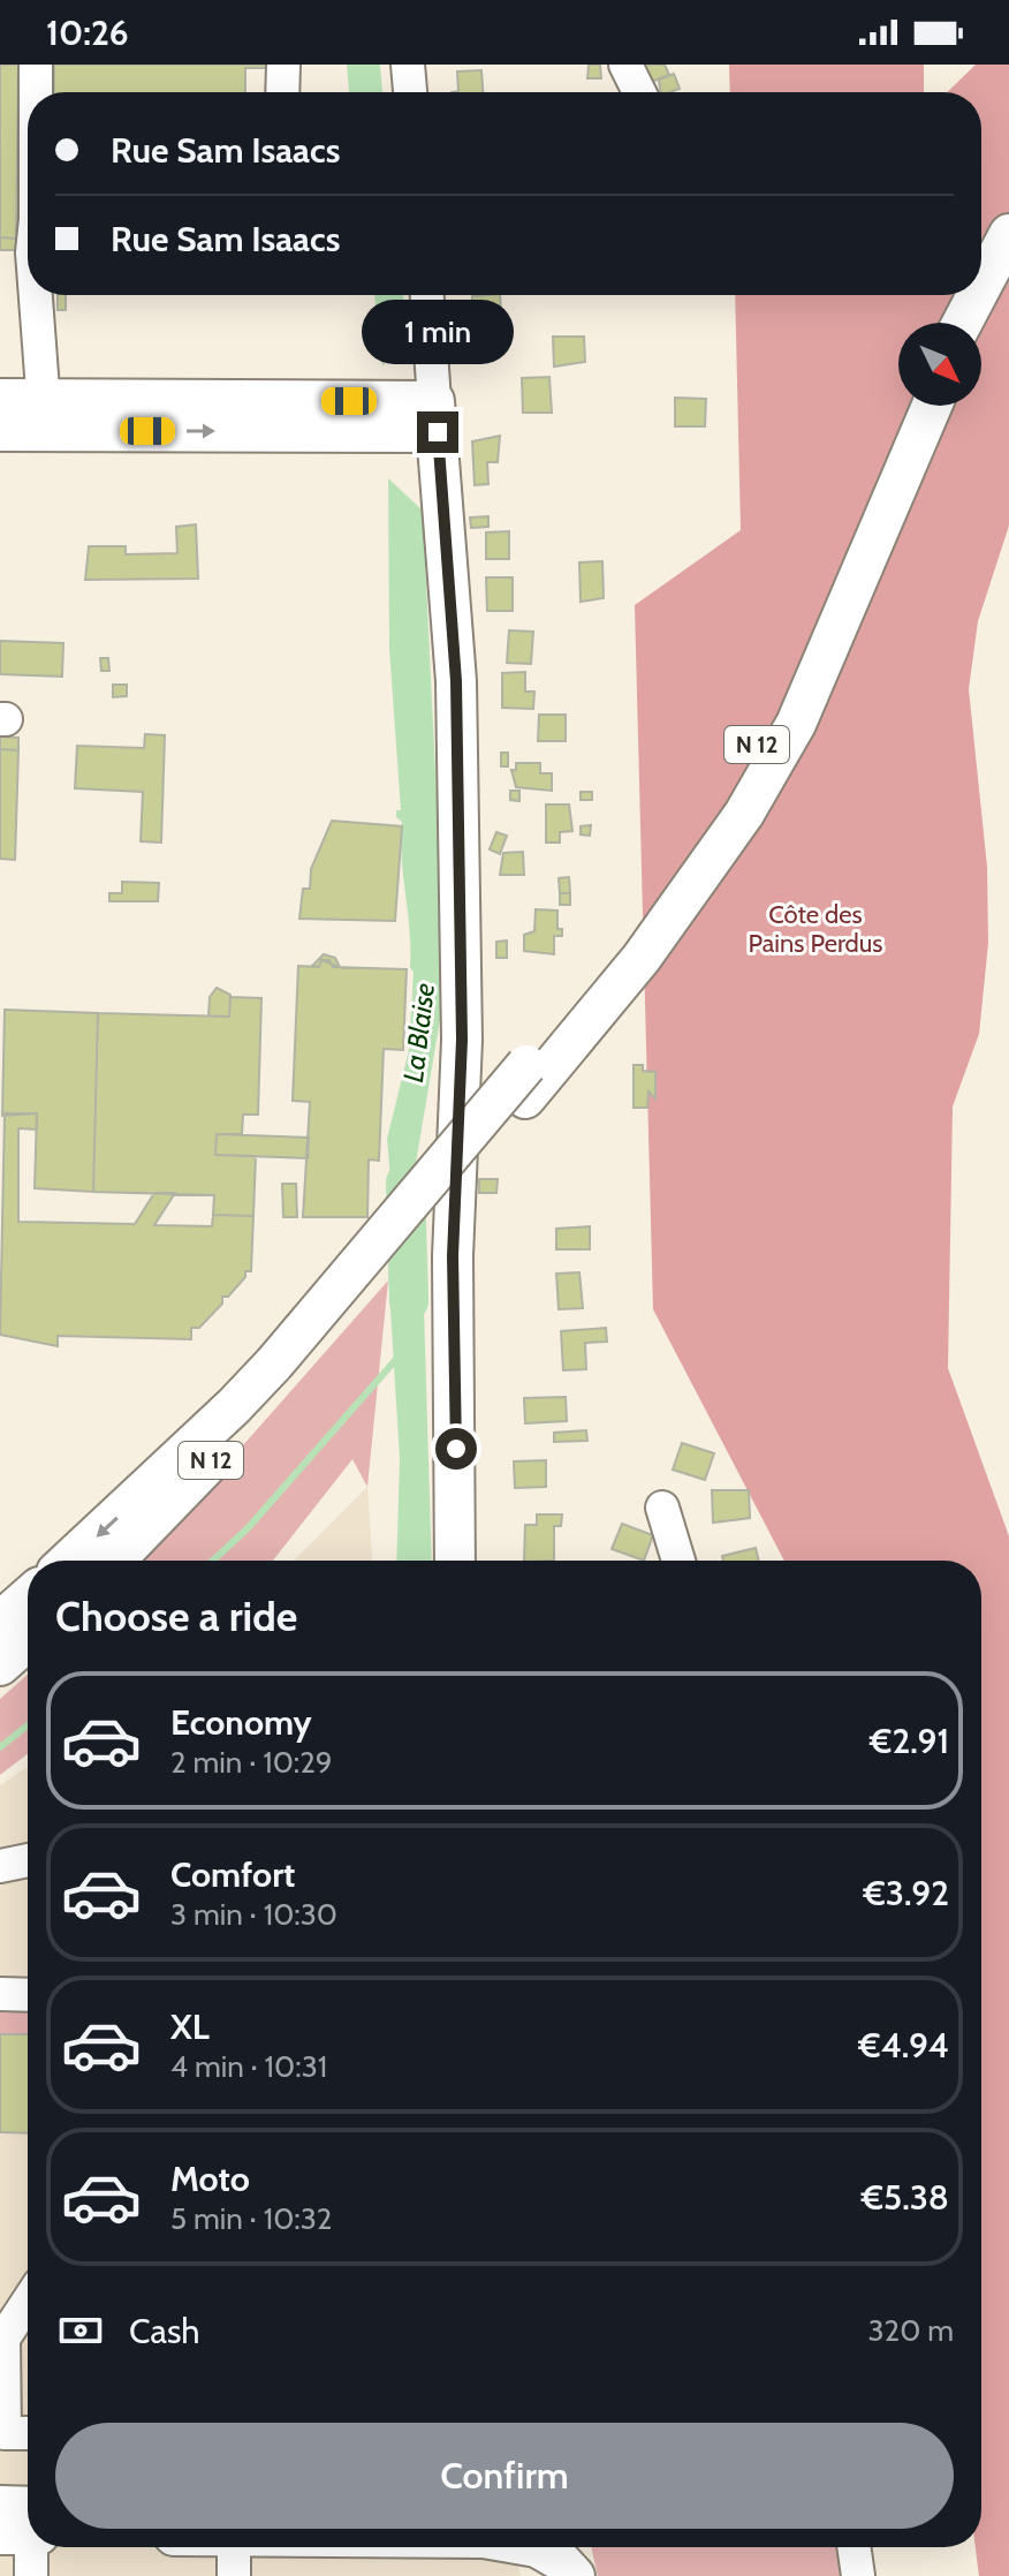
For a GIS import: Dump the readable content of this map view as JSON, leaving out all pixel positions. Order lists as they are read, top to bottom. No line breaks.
{"streets":{"main road":["N 12"]},"water":["La Blaise"],"parks":["Côte des Pains Perdus"],"north":"bottom right","page":{"status":"10:26","banner":["Rue Sam Isaacs","Rue Sam Isaacs"],"bubble":"1 min","heading":"Choose a ride","list":[{"name":"Economy","note":"2 min · 10:29","value":"€2.91"},{"name":"Comfort","note":"3 min · 10:30","value":"€3.92"},{"name":"XL","note":"4 min · 10:31","value":"€4.94"},{"name":"Moto","note":"5 min · 10:32","value":"€5.38"}],"pay":["Cash","320 m"],"buttons":"Confirm"}}
